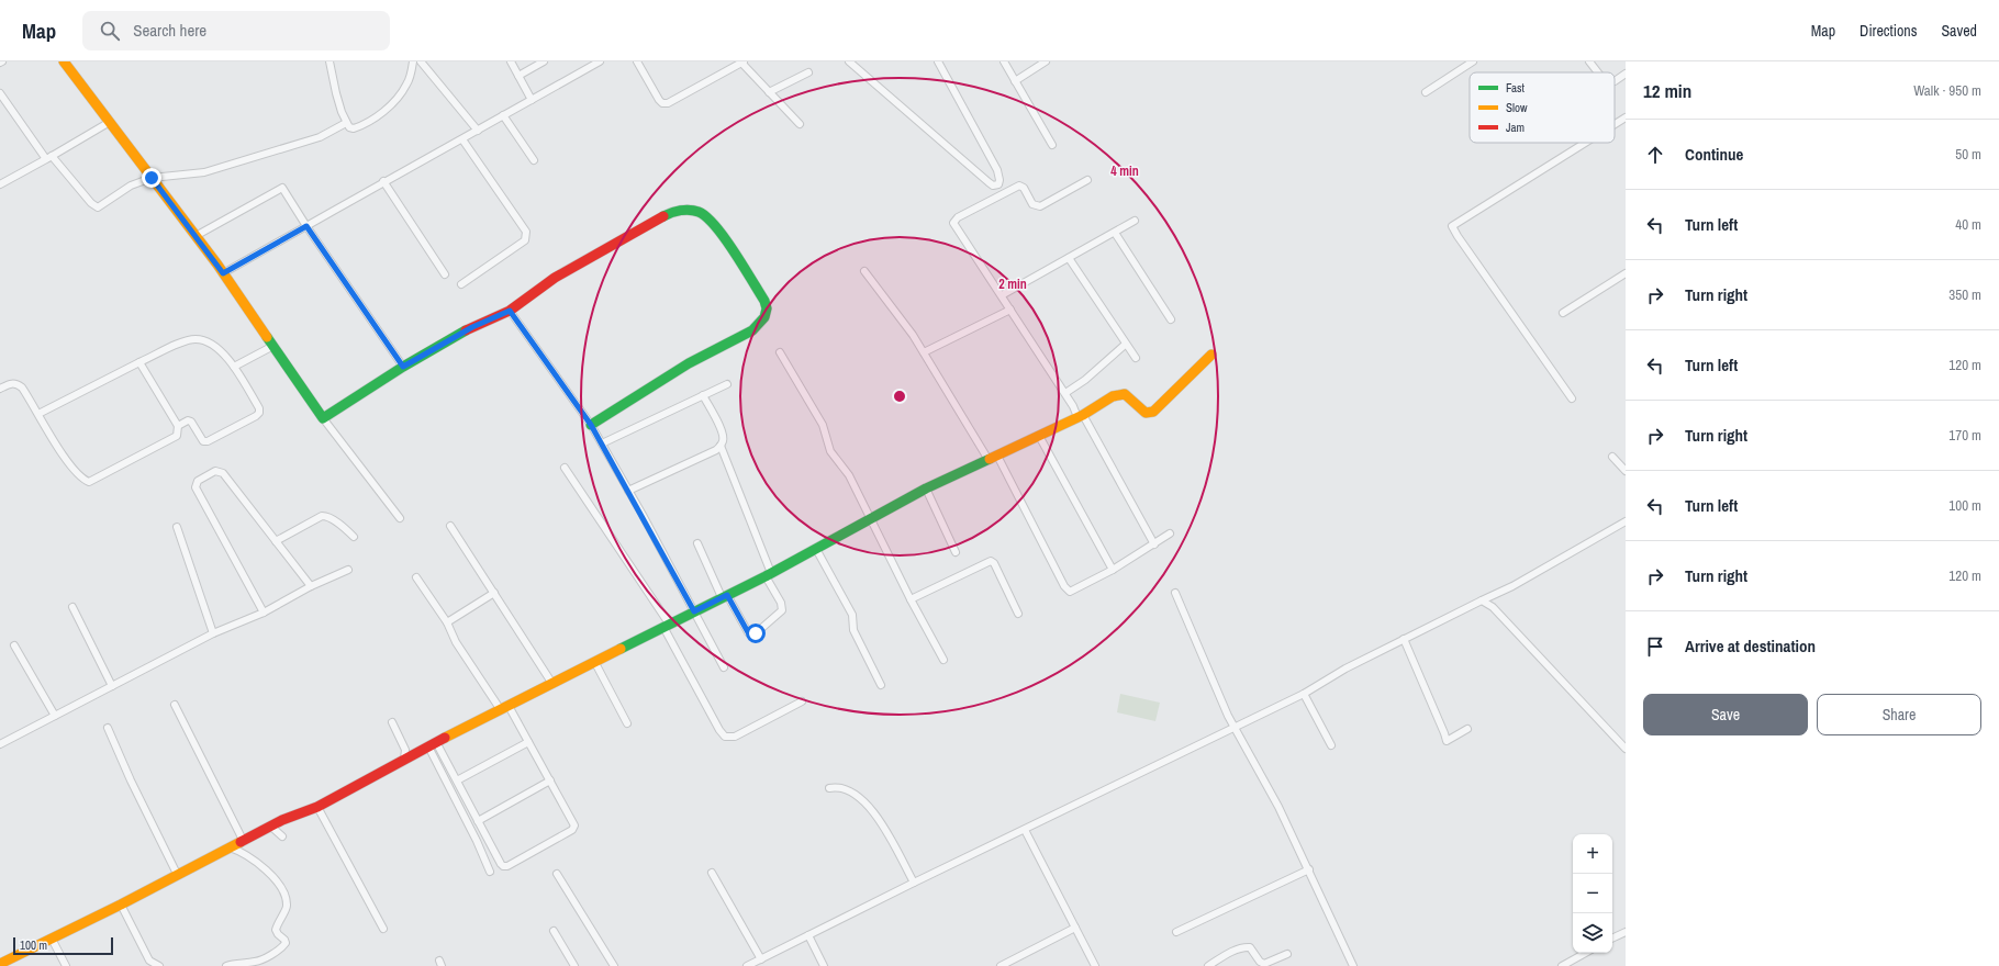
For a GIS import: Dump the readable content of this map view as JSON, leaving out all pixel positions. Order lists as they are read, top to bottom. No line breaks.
{"legend":["Fast","Slow","Jam"],"scale_bar":"100 m","page":{"header":"Map","search":"Search here","nav":["Map","Directions","Saved"],"heading":["12 min","Walk · 950 m"],"list":[["Continue","50 m"],["Turn left","40 m"],["Turn right","350 m"],["Turn left","120 m"],["Turn right","170 m"],["Turn left","100 m"],["Turn right","120 m"],"Arrive at destination"],"buttons":["Save","Share"],"map_buttons":["+","−"],"scale":"100 m"},"rings":["4 min","2 min"]}
